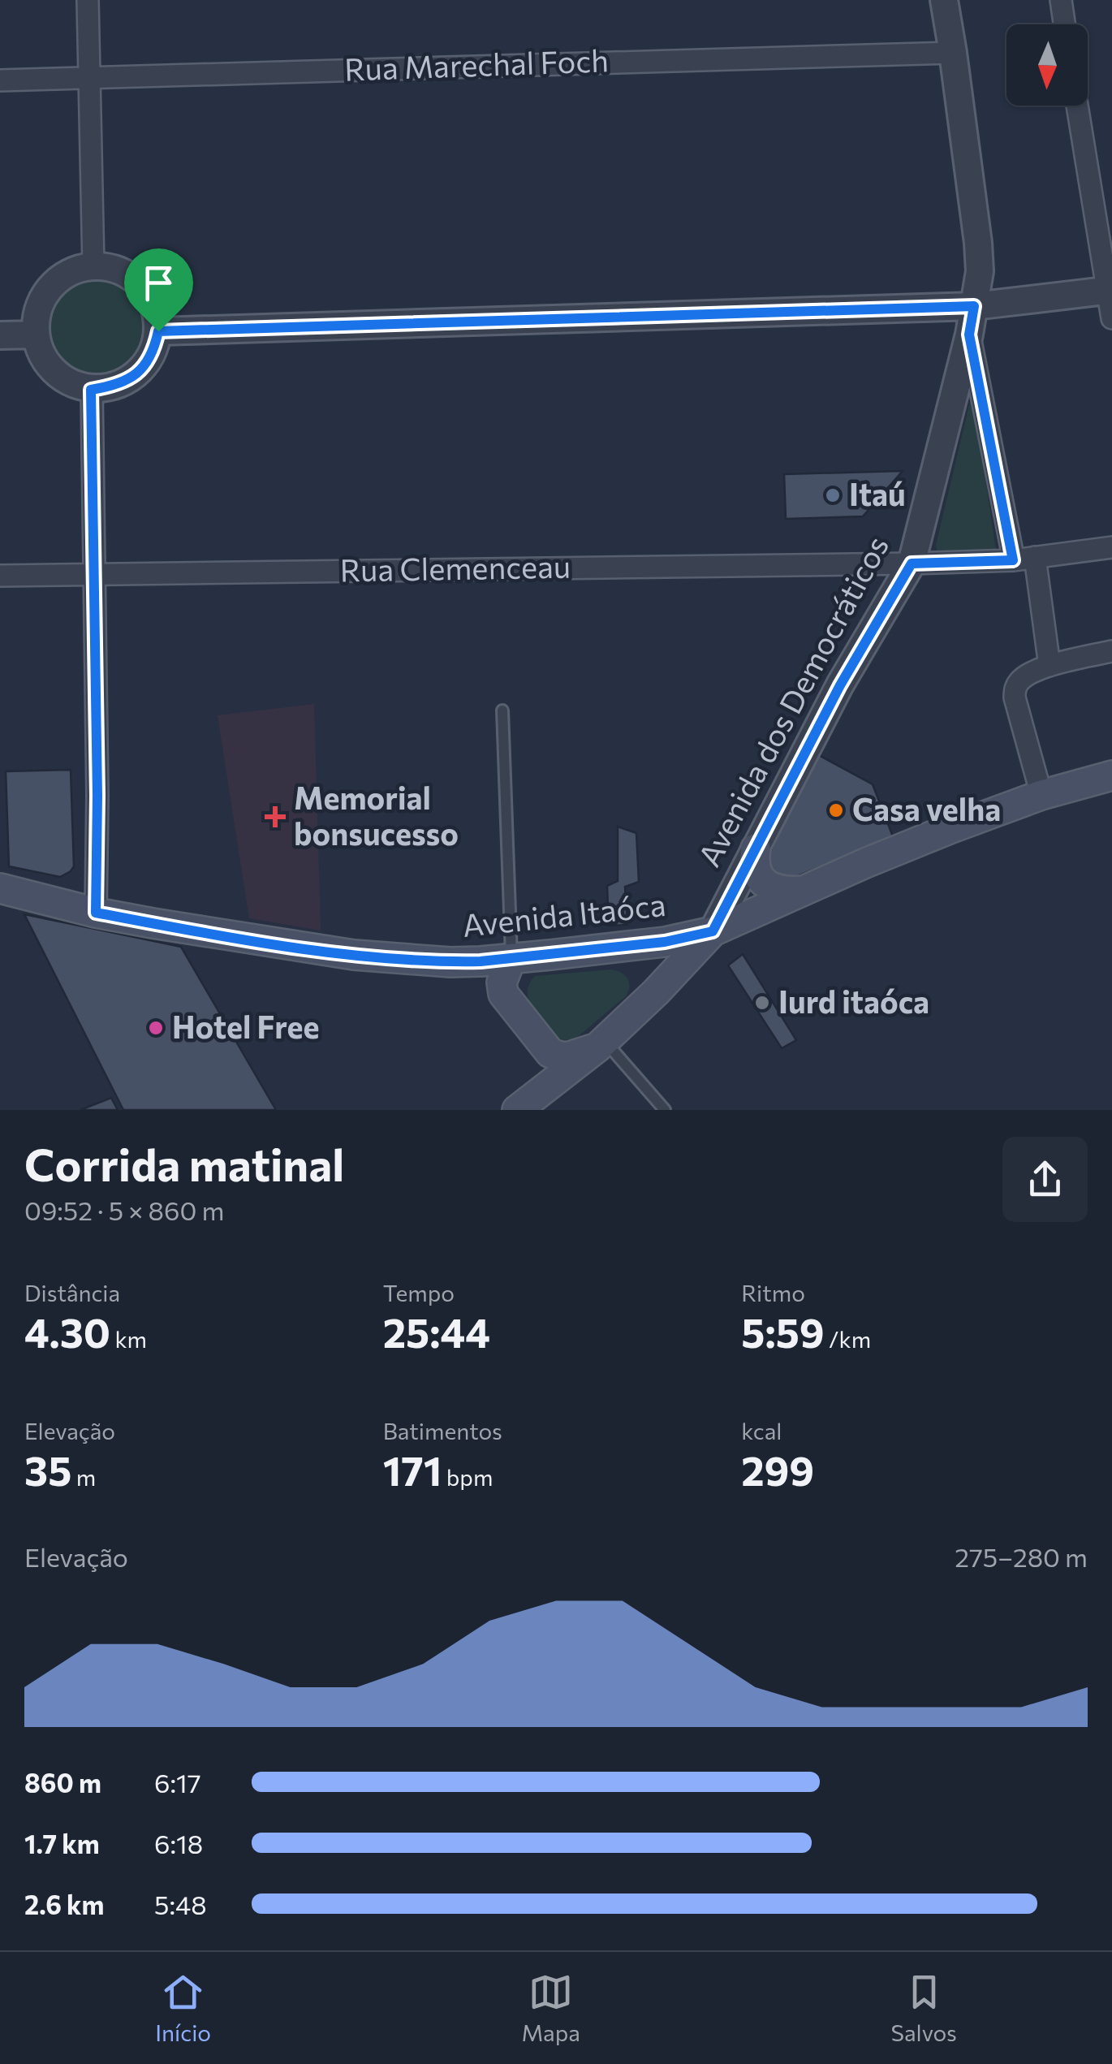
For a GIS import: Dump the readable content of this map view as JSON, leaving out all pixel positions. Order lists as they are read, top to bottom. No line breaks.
{"streets":{"main road":["Avenida dos Democráticos","Avenida Itaóca"],"street":["Rua Marechal Foch","Rua Clemenceau"]},"crossings":[["Rua Marechal Foch","Avenida dos Democráticos"],["Rua Clemenceau","Avenida dos Democráticos"],["Avenida dos Democráticos","Avenida Itaóca"]],"places":{"other":["Itaú","Casa velha","Iurd itaóca","Hotel Free"],"health":["Memorial bonsucesso"]},"north":"bottom","page":{"heading":["Corrida matinal","09:52 · 5 × 860 m"],"stats":[["Distância","4.30 km"],["Tempo","25:44"],["Ritmo","5:59 /km"],["Elevação","35 m"],["Batimentos","171 bpm"],["kcal","299"]],"chart":["Elevação","275–280 m"],"list":[{"name":"860 m","note":"6:17"},{"name":"1.7 km","note":"6:18"},{"name":"2.6 km","note":"5:48"}],"tabs":["Início","Mapa","Salvos"]}}
